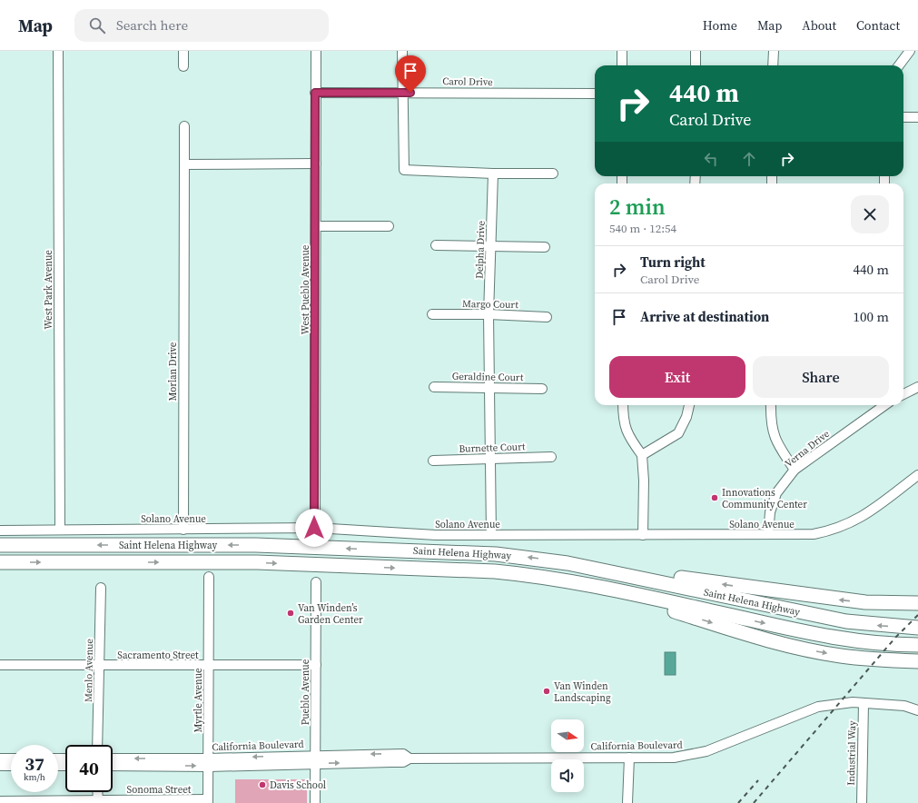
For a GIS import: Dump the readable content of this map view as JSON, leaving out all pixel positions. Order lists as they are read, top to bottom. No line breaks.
{"streets":{"highway":["Saint Helena Highway"],"street":["Carol Drive","Delpha Drive","West Park Avenue","West Pueblo Avenue","Margo Court","Morlan Drive","Geraldine Court","Burnette Court","Verna Drive","Solano Avenue","Sacramento Street","Menlo Avenue","Pueblo Avenue","Myrtle Avenue","California Boulevard","Industrial Way","Sonoma Street"]},"crossings":[["Carol Drive","West Pueblo Avenue"],["Delpha Drive","Margo Court"],["Delpha Drive","Geraldine Court"],["Delpha Drive","Burnette Court"],["Delpha Drive","Solano Avenue"],["West Park Avenue","Solano Avenue"],["West Pueblo Avenue","Solano Avenue"],["Morlan Drive","Solano Avenue"],["Verna Drive","Solano Avenue"],["Sacramento Street","Menlo Avenue"],["Sacramento Street","Pueblo Avenue"],["Sacramento Street","Myrtle Avenue"],["Pueblo Avenue","California Boulevard"],["Myrtle Avenue","California Boulevard"],["Myrtle Avenue","Sonoma Street"],["California Boulevard","Industrial Way"]],"places":["Innovations Community Center","Van Winden’s Garden Center","Van Winden Landscaping","Davis School"],"north":"right","page":{"header":"Map","search":"Search here","nav":["Home","Map","About","Contact"],"turn":["440 m","Carol Drive"],"heading":["2 min","540 m · 12:54"],"list":[{"name":"Turn right","note":"Carol Drive","value":"440 m"},{"name":"Arrive at destination","value":"100 m"}],"buttons":["Exit","Share"],"speed":"37 km/h","limit":"40"}}
